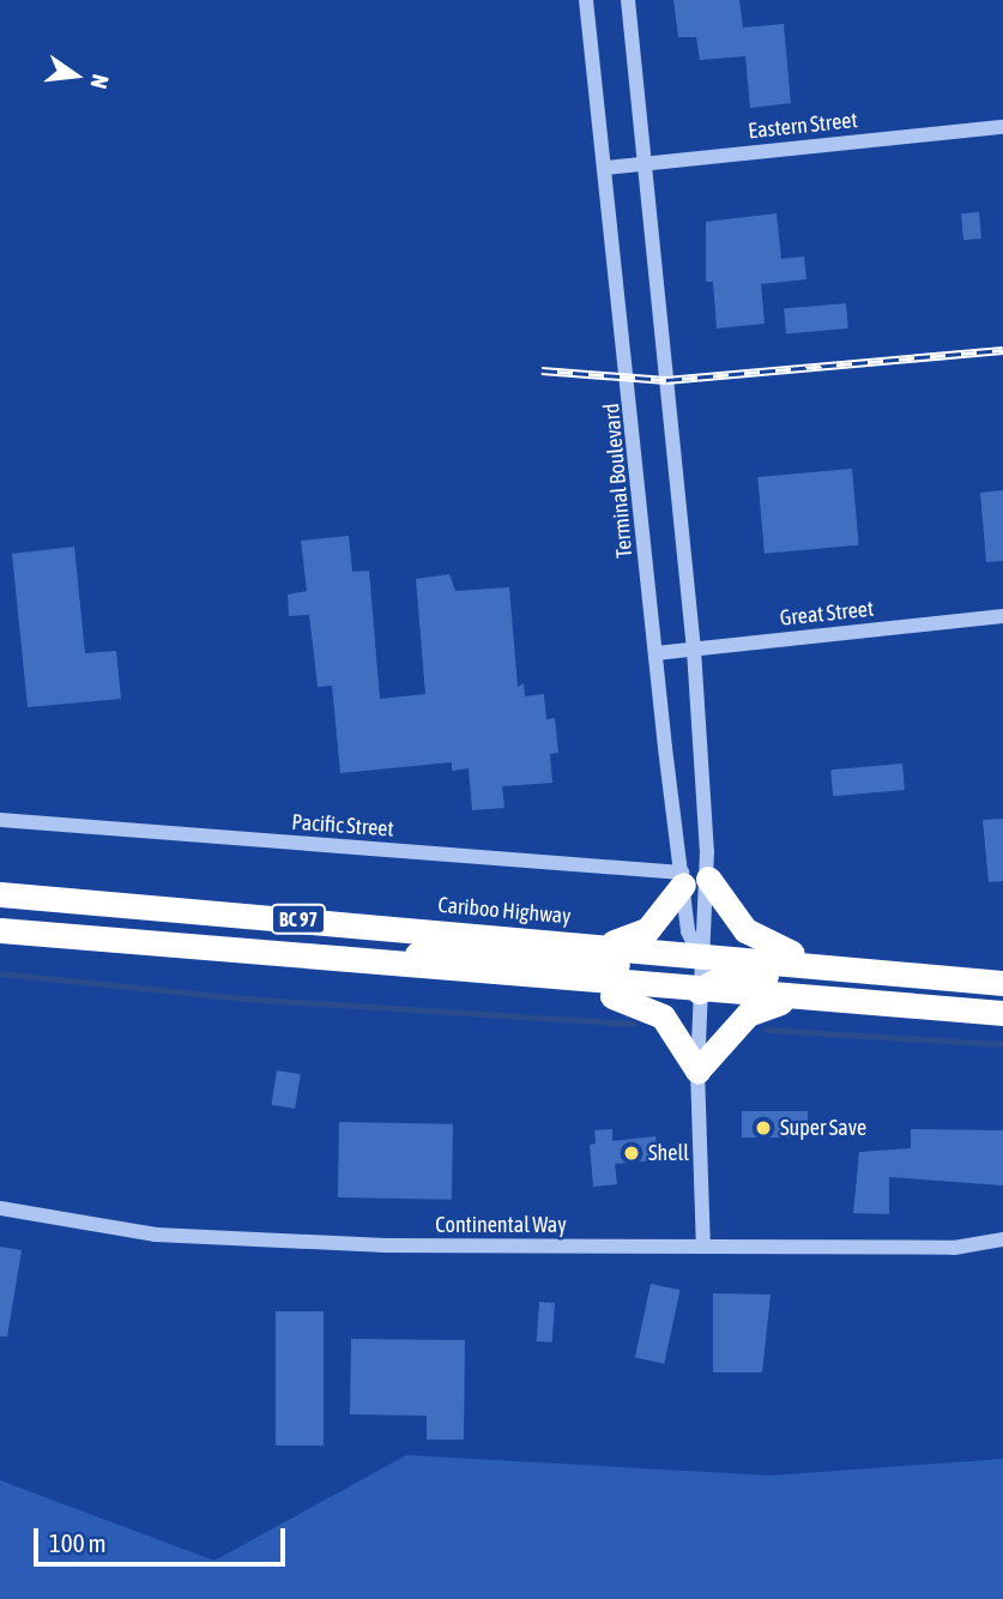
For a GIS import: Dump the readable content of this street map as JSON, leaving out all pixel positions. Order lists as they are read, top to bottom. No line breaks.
{"streets":{"highway":["Cariboo Highway","BC 97"],"street":["Eastern Street","Terminal Boulevard","Great Street","Pacific Street","Continental Way"]},"crossings":[["Eastern Street","Terminal Boulevard"],["Terminal Boulevard","Great Street"],["Terminal Boulevard","Pacific Street"],["Terminal Boulevard","Cariboo Highway"],["Terminal Boulevard","BC 97"],["Terminal Boulevard","Continental Way"]],"places":["Super Save","Shell"],"scale_bar":"100 m","north":"right"}
